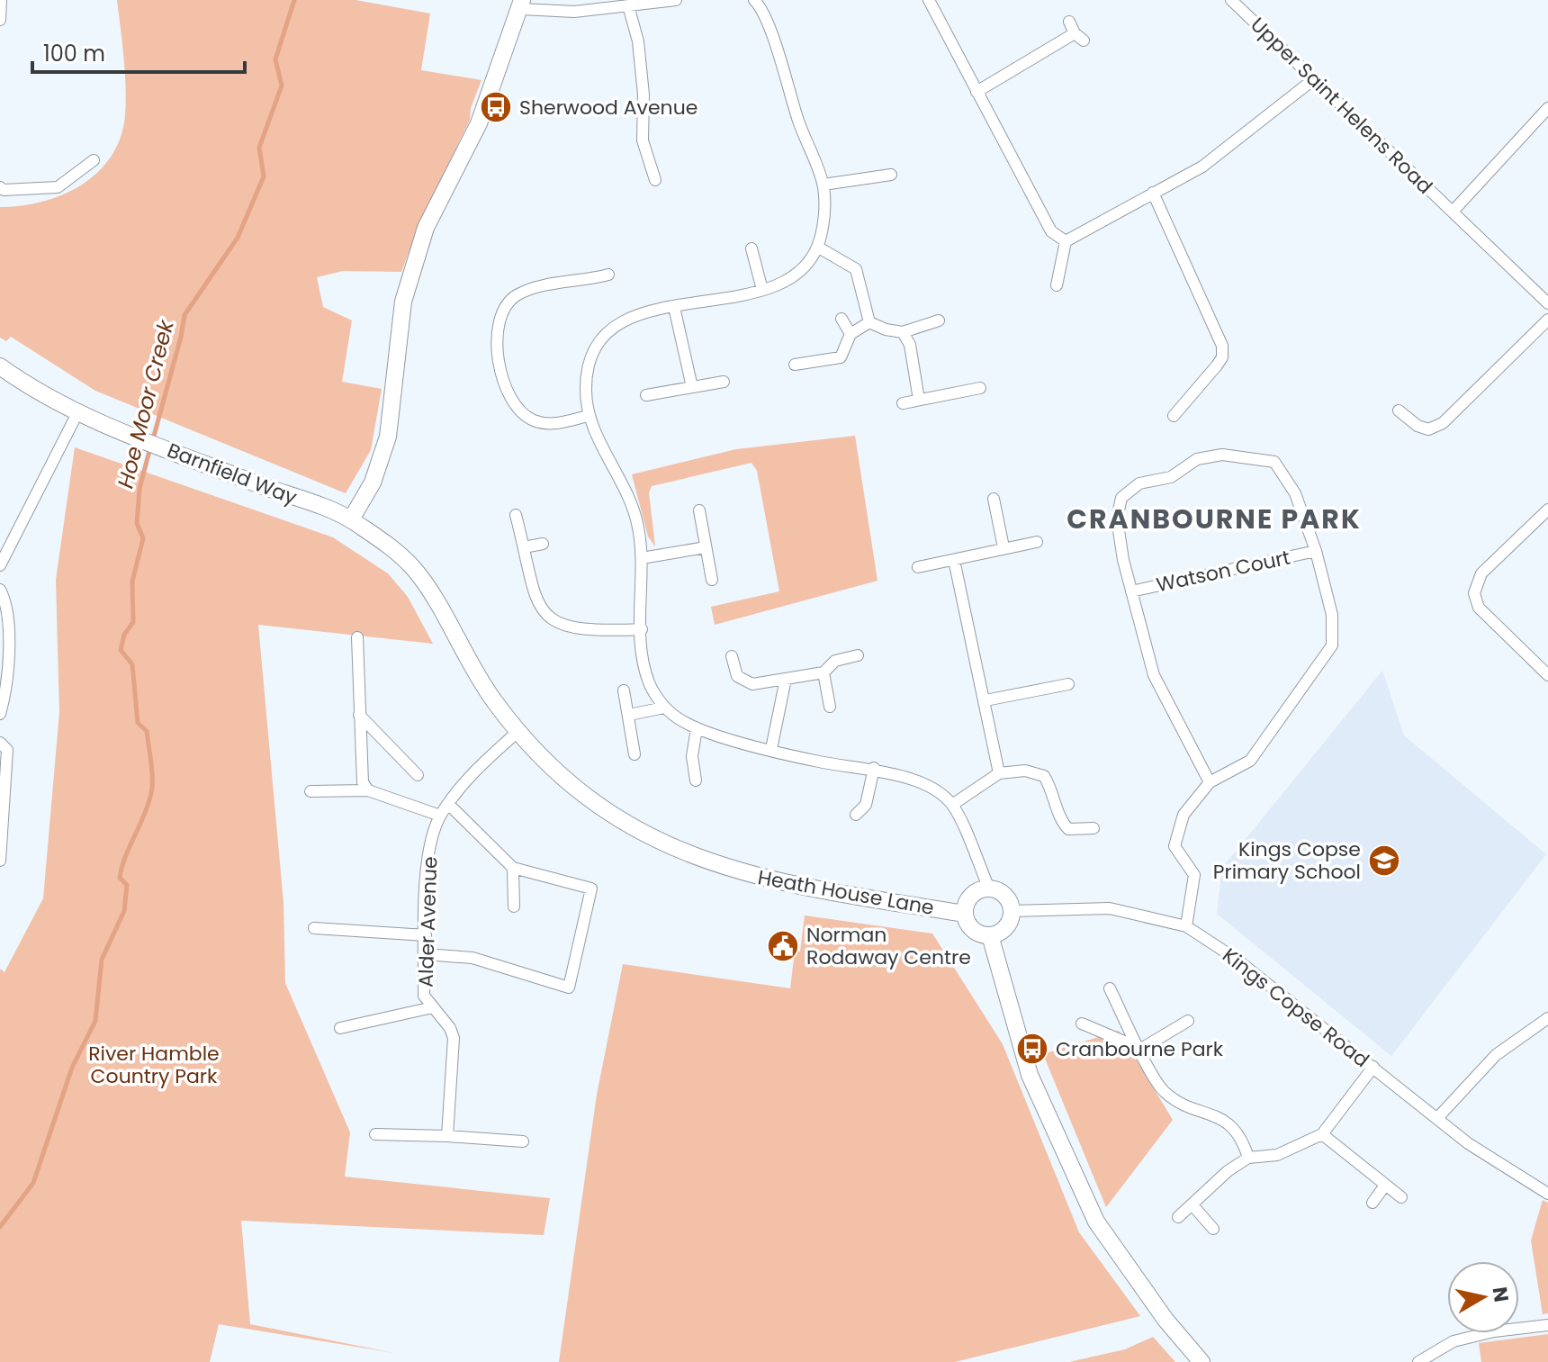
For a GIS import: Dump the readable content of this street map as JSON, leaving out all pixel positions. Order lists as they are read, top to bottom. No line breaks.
{"streets":{"street":["Upper Saint Helens Road","Barnfield Way","Watson Court","Heath House Lane","Alder Avenue","Kings Copse Road"]},"crossings":[["Barnfield Way","Heath House Lane"],["Heath House Lane","Alder Avenue"],["Heath House Lane","Kings Copse Road"]],"districts":["CRANBOURNE PARK"],"water":["Hoe Moor Creek"],"parks":["River Hamble Country Park"],"places":{"bus stop":["Sherwood Avenue","Cranbourne Park"],"school or university":["Kings Copse Primary School"],"public building":["Norman Rodaway Centre"]},"scale_bar":"100 m","north":"right"}
